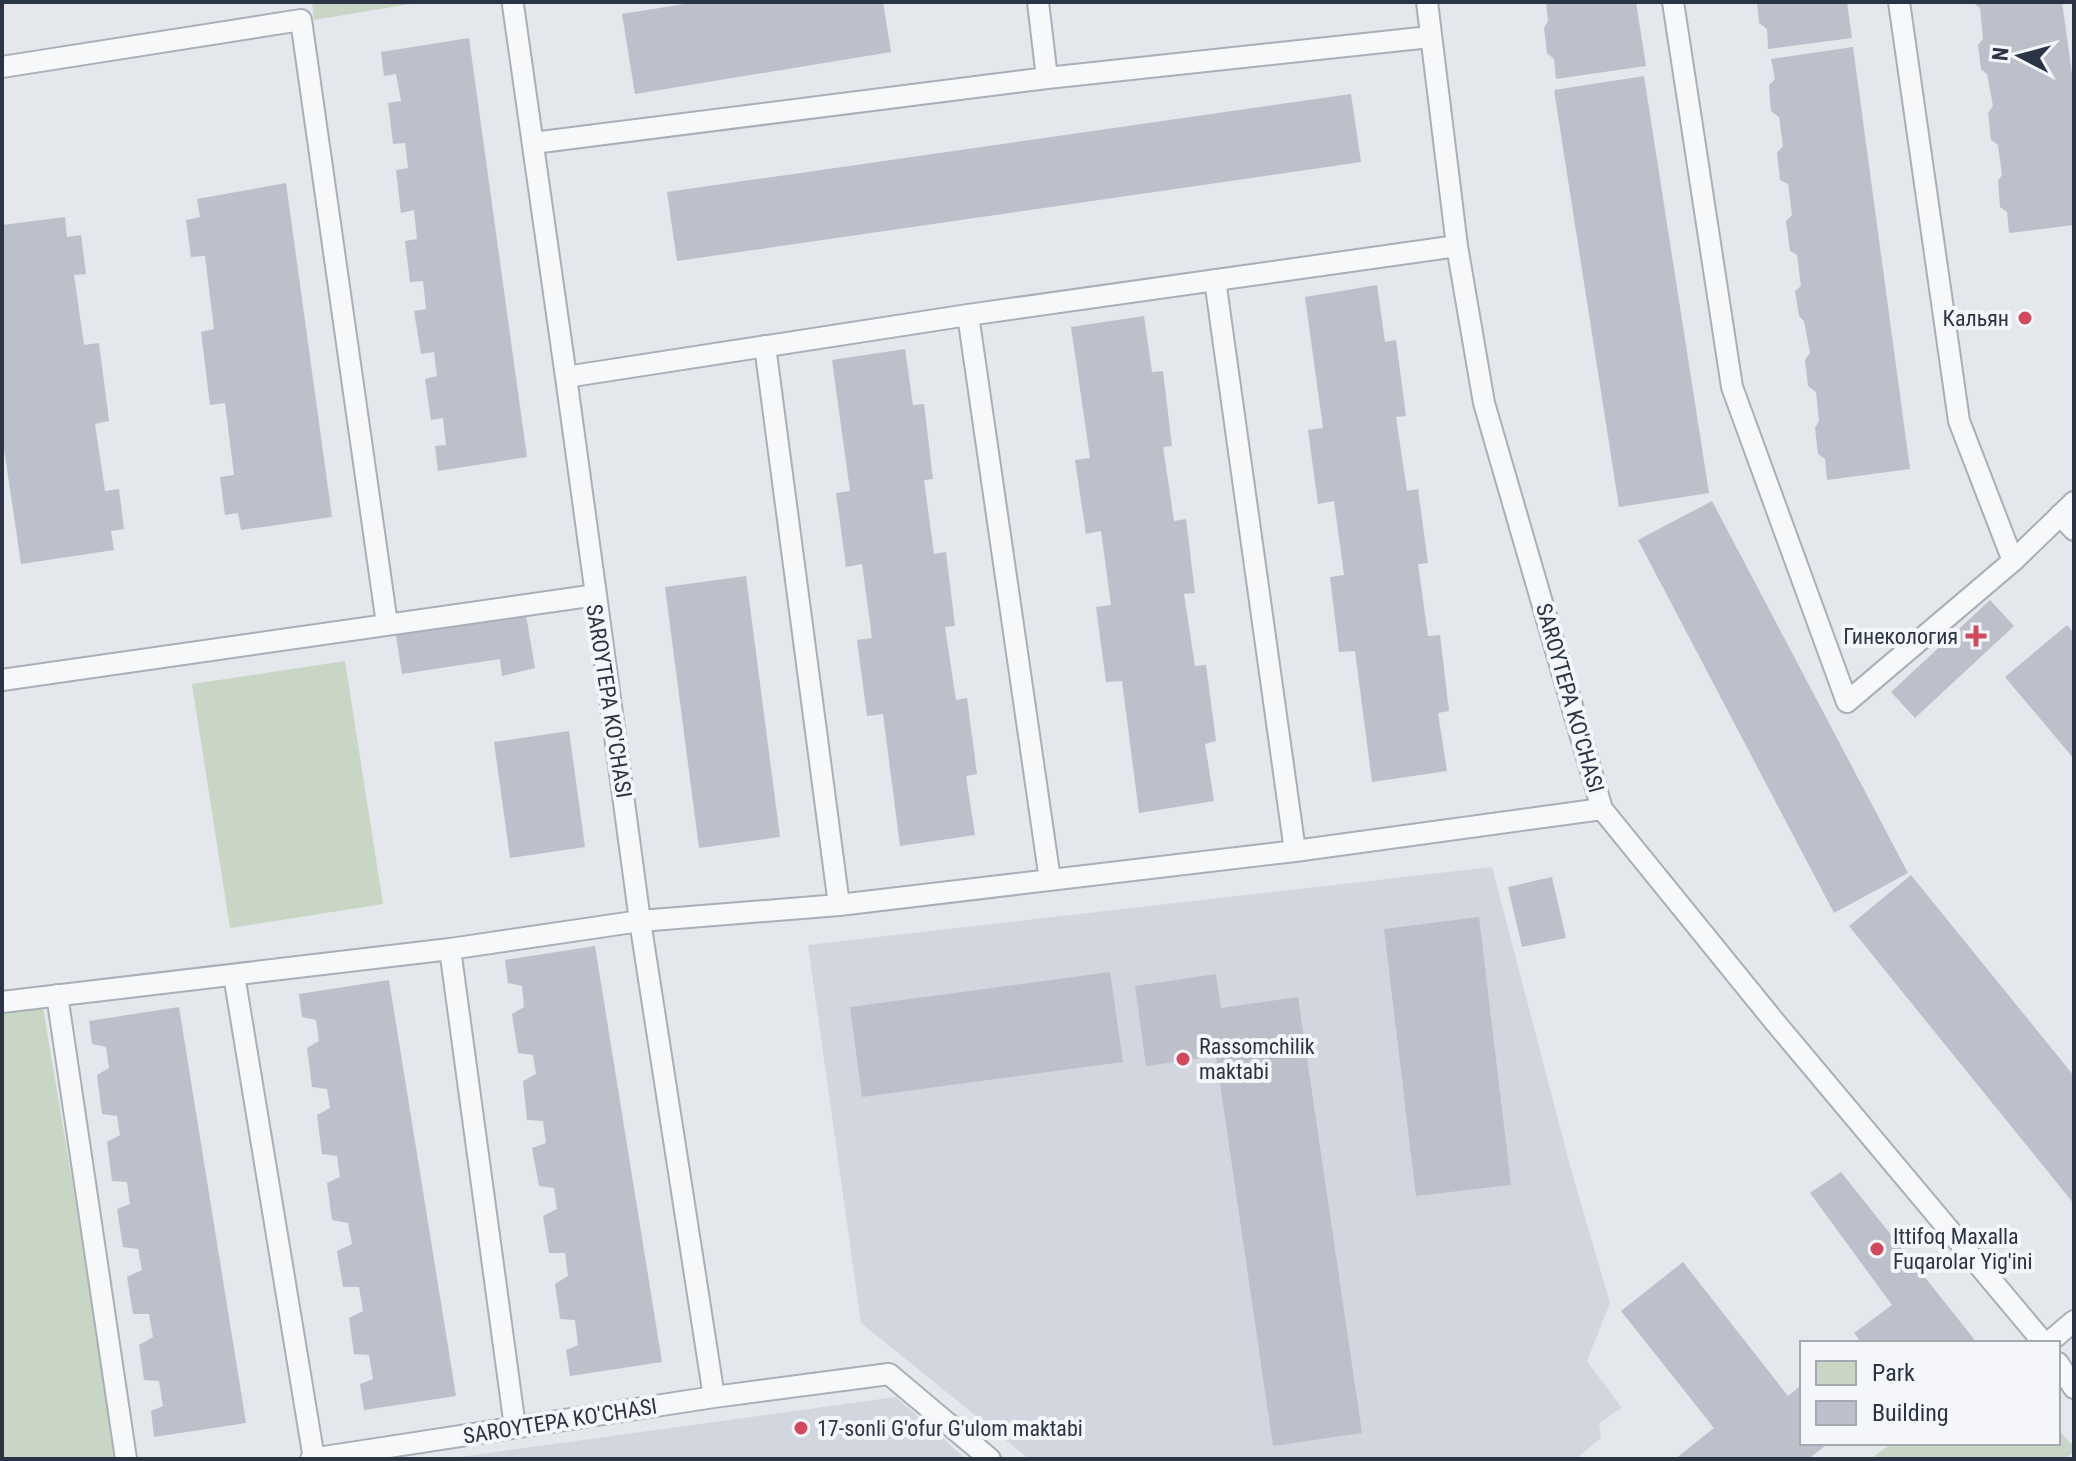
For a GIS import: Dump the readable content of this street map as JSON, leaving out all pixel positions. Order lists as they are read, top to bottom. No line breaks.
{"streets":{"lane":["SAROYTEPA KO'CHASI"]},"places":{"other":["Кальян","Rassomchilik maktabi","Ittifoq Maxalla Fuqarolar Yig'ini","17-sonli G'ofur G'ulom maktabi"],"health":["Гинекология"]},"legend":["Park","Building"],"north":"left"}
